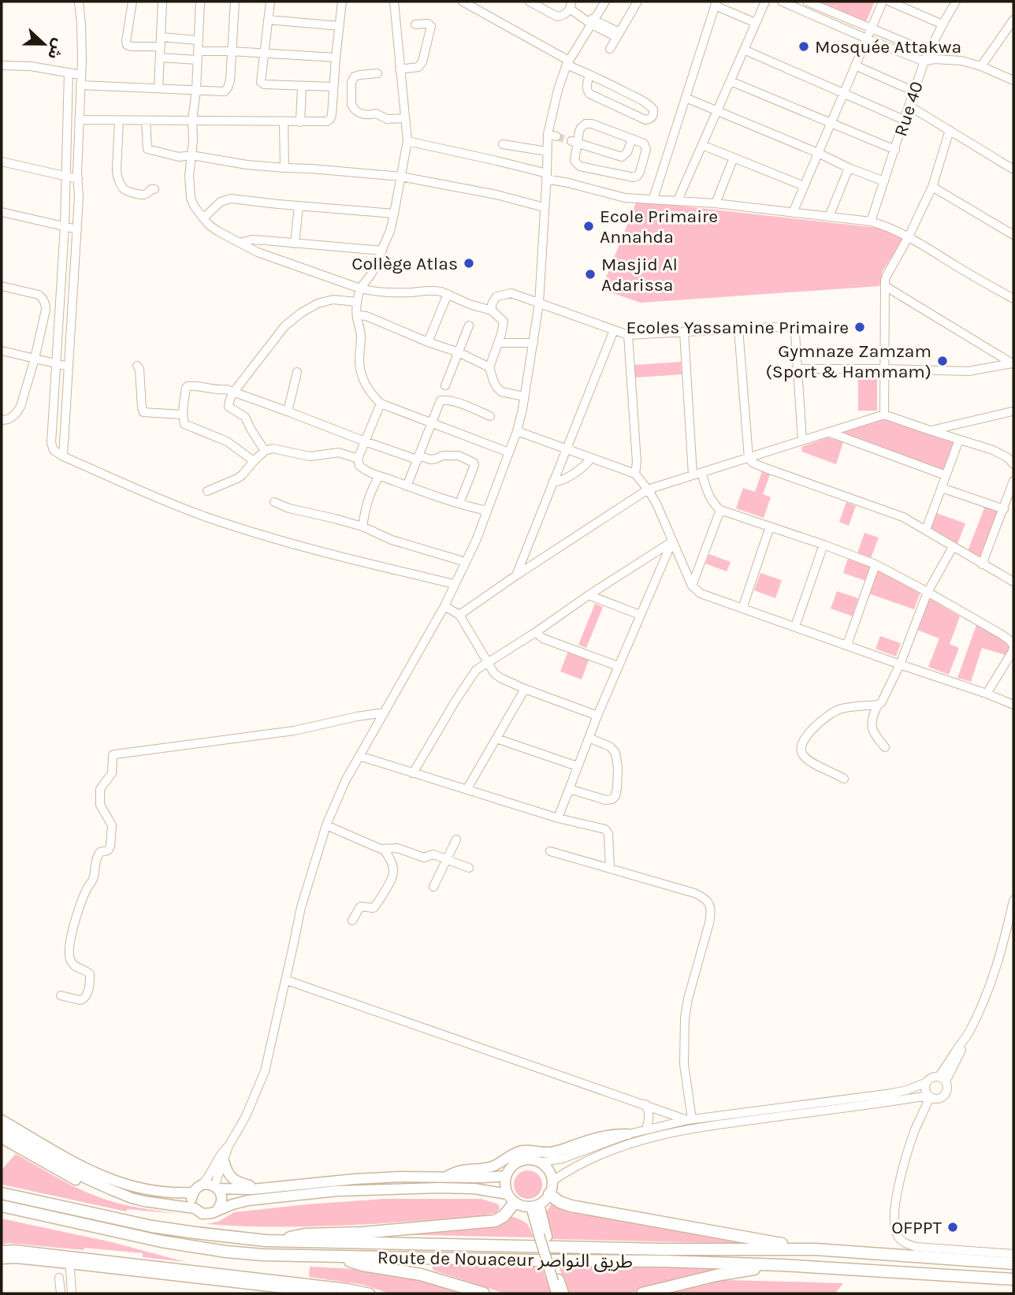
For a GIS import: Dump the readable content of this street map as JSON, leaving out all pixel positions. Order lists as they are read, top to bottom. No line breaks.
{"streets":{"highway":["Route de Nouaceur طريق النواصر"],"street":["Rue 40"]},"places":["Mosquée Attakwa","Ecole Primaire Annahda","Collège Atlas","Masjid Al Adarissa","Ecoles Yassamine Primaire","Gymnaze Zamzam (Sport & Hammam)","OFPPT"],"north":"right"}
